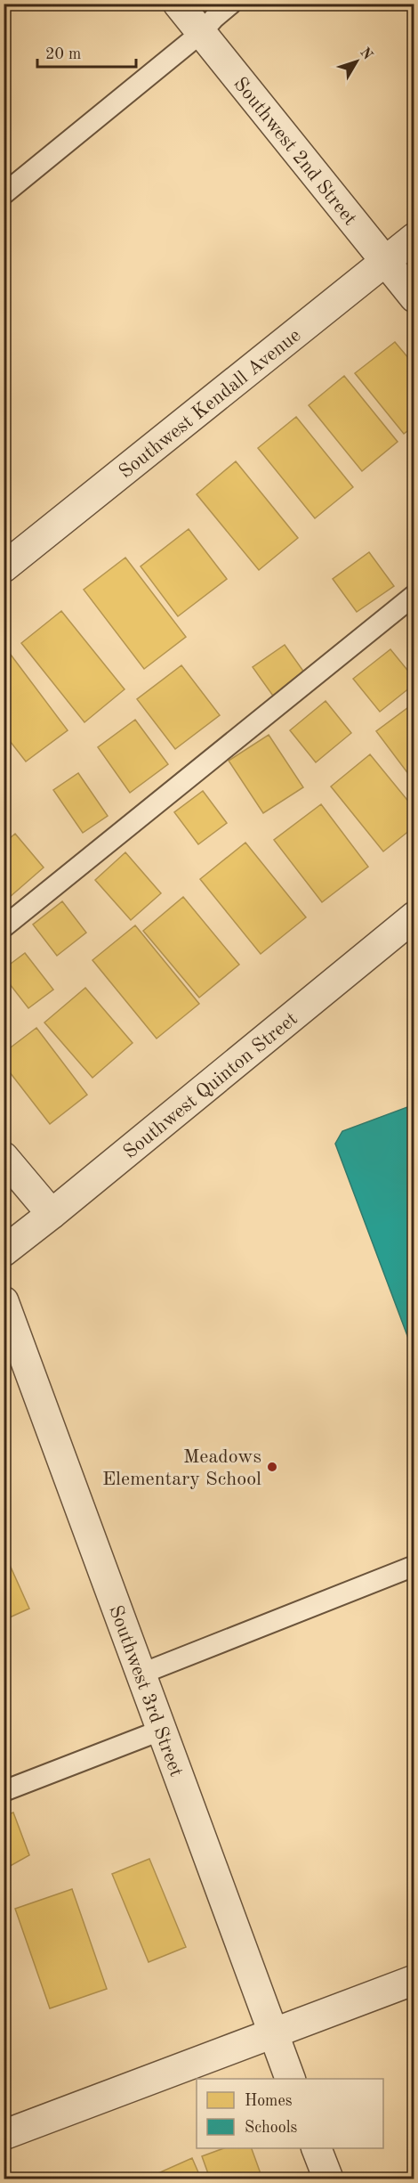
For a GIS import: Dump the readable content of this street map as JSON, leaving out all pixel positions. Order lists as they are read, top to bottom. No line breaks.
{"streets":{"street":["Southwest 2nd Street","Southwest Kendall Avenue","Southwest Quinton Street","Southwest 3rd Street"]},"crossings":[["Southwest 2nd Street","Southwest Kendall Avenue"]],"places":["Meadows Elementary School"],"legend":["Homes","Schools"],"scale_bar":"20 m","north":"top right"}
